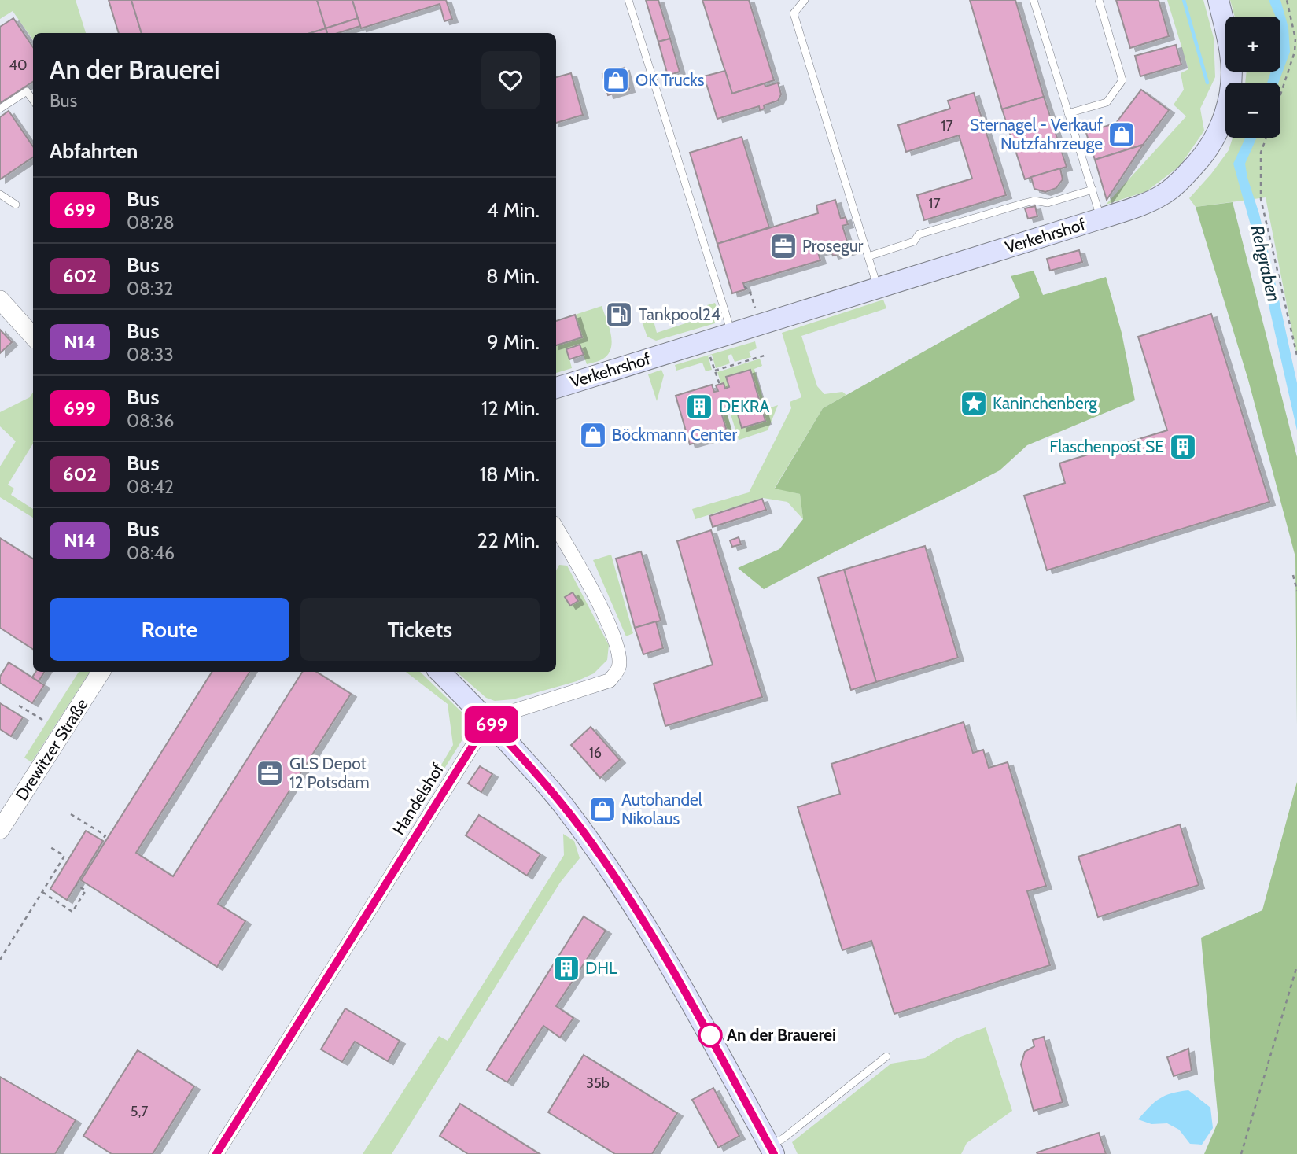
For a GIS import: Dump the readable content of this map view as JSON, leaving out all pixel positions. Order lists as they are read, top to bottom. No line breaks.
{"streets":{"main road":["Verkehrshof"],"street":["Drewitzer Straße","Handelshof"]},"water":["Rehgraben"],"places":{"shop":["OK Trucks","Sternagel - Verkauf Nutzfahrzeuge","Böckmann Center","Autohandel Nikolaus"],"office":["Prosegur","GLS Depot 12 Potsdam"],"fuel station":["Tankpool24"],"place":["Kaninchenberg"],"building":["DEKRA","Flaschenpost SE","DHL"],"other":["An der Brauerei"]},"lines":["bus line 699"],"house_numbers":["40","17","17","16","35b","5,7"],"page":{"on_map":"699","map_buttons":["+","−"],"heading":[["An der Brauerei","Bus"],"Abfahrten"],"list":[{"mark":"699","name":"Bus","note":"08:28","value":"4 Min."},{"mark":"602","name":"Bus","note":"08:32","value":"8 Min."},{"mark":"N14","name":"Bus","note":"08:33","value":"9 Min."},{"mark":"699","name":"Bus","note":"08:36","value":"12 Min."},{"mark":"602","name":"Bus","note":"08:42","value":"18 Min."},{"mark":"N14","name":"Bus","note":"08:46","value":"22 Min."}],"buttons":["Route","Tickets"]}}
